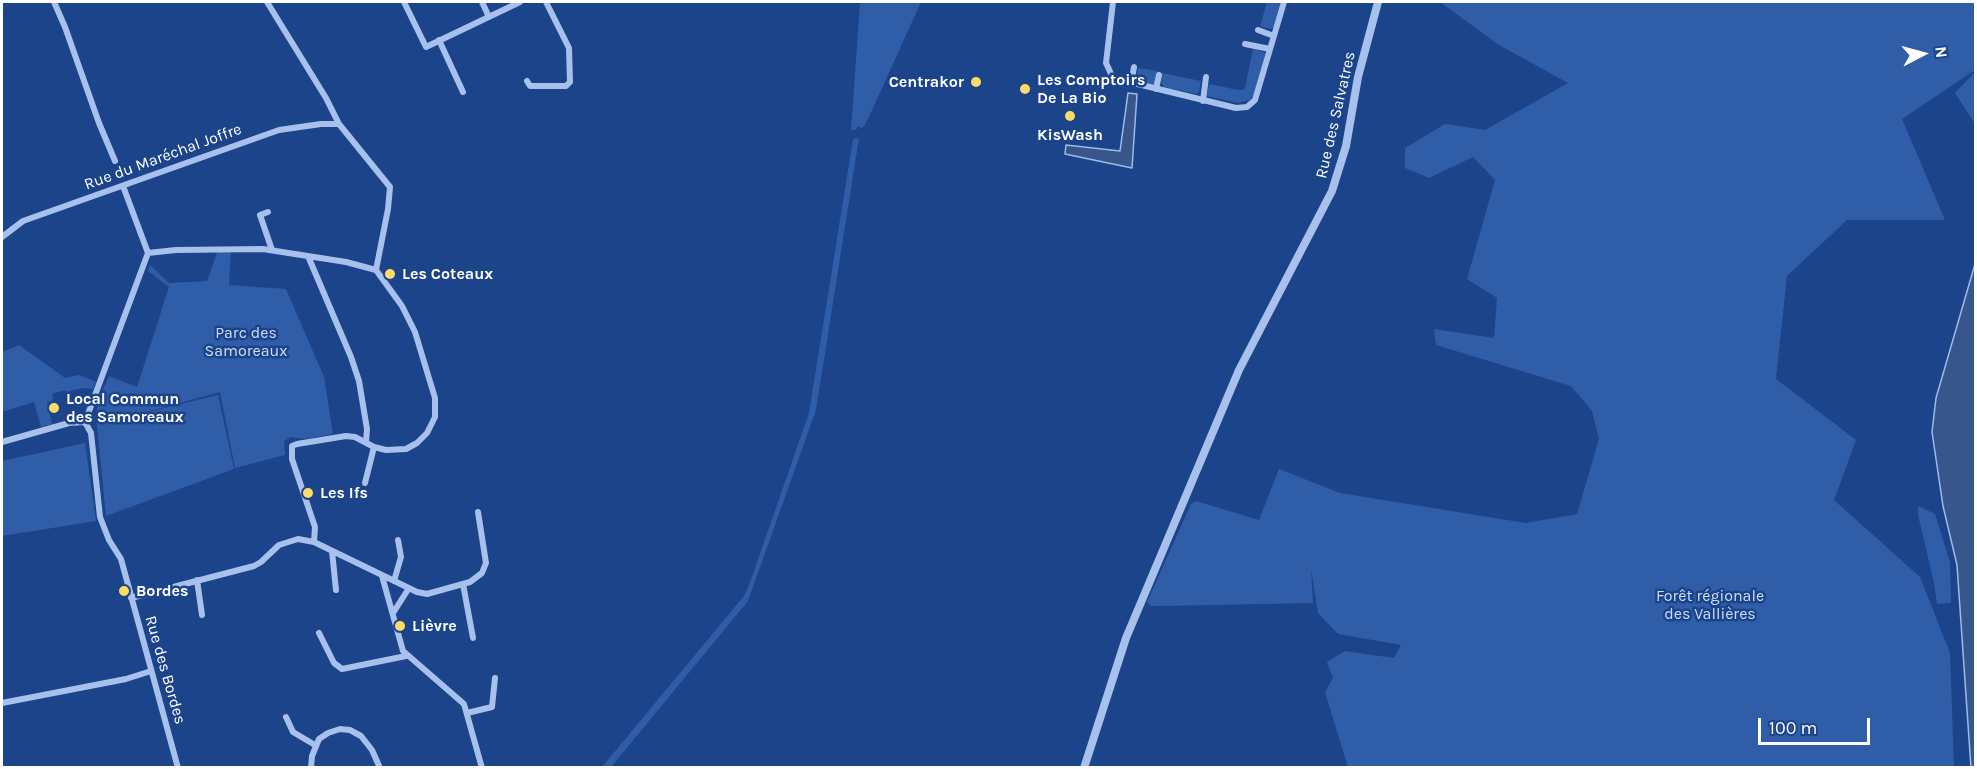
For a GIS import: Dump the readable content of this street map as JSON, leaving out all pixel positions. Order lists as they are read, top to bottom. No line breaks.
{"streets":{"street":["Rue des Salvatres","Rue du Maréchal Joffre","Rue des Bordes"]},"parks":["Parc des Samoreaux","Forêt régionale des Vallières"],"places":["Centrakor","Les Comptoirs De La Bio","KisWash","Les Coteaux","Local Commun des Samoreaux","Les Ifs","Bordes","Lièvre"],"scale_bar":"100 m","north":"right"}
